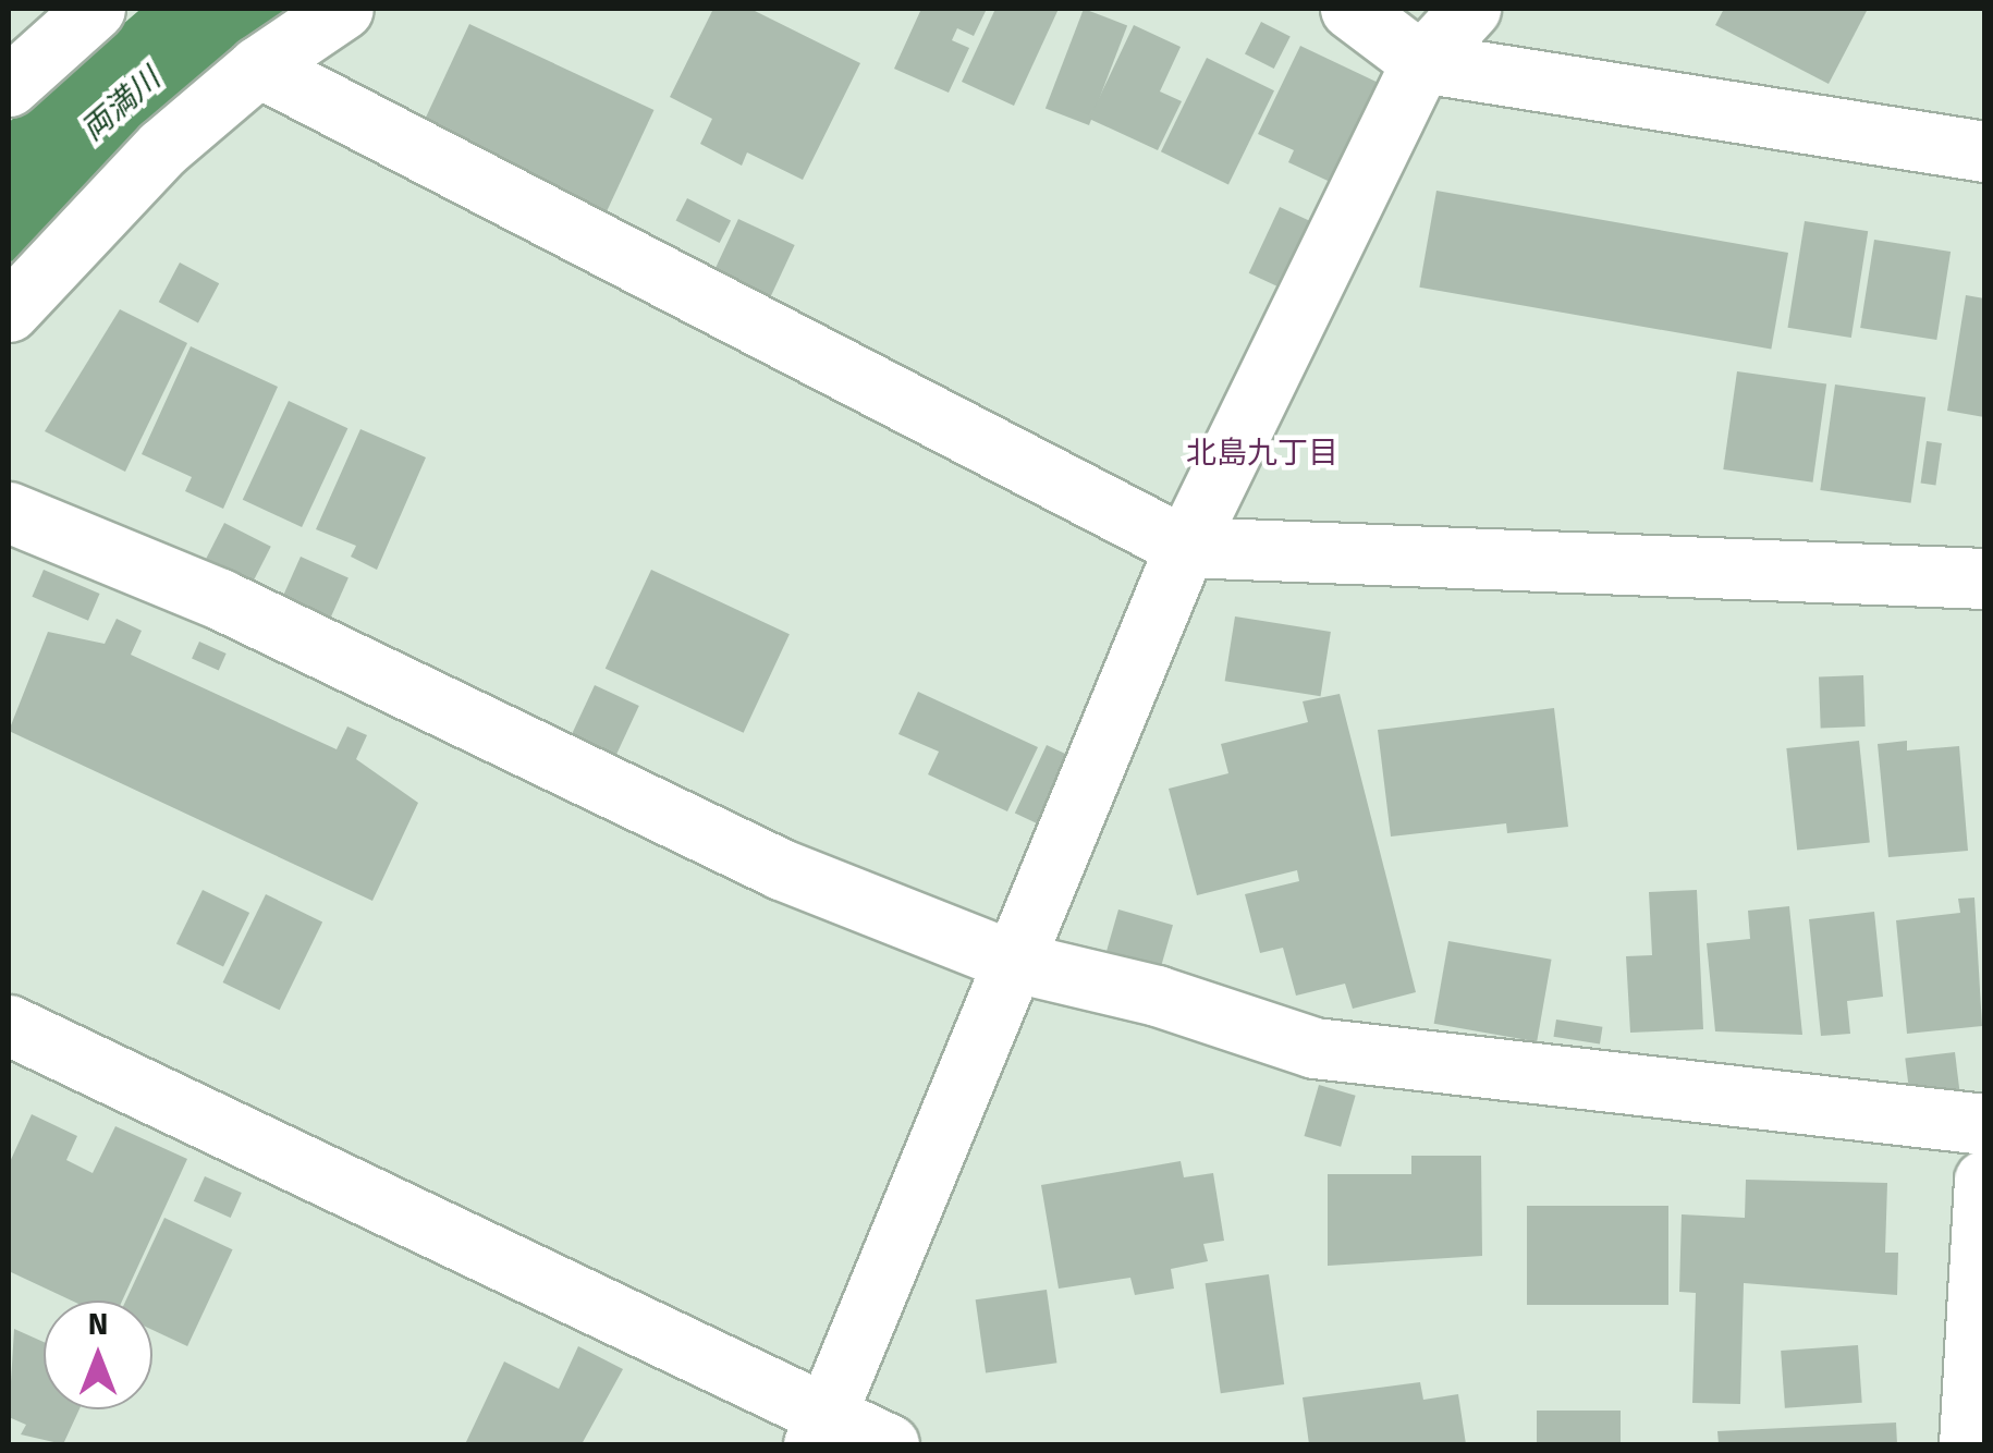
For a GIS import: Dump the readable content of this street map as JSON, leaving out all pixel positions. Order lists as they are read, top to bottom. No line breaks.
{"districts":["北島九丁目"],"water":["両満川"],"north":"top"}
